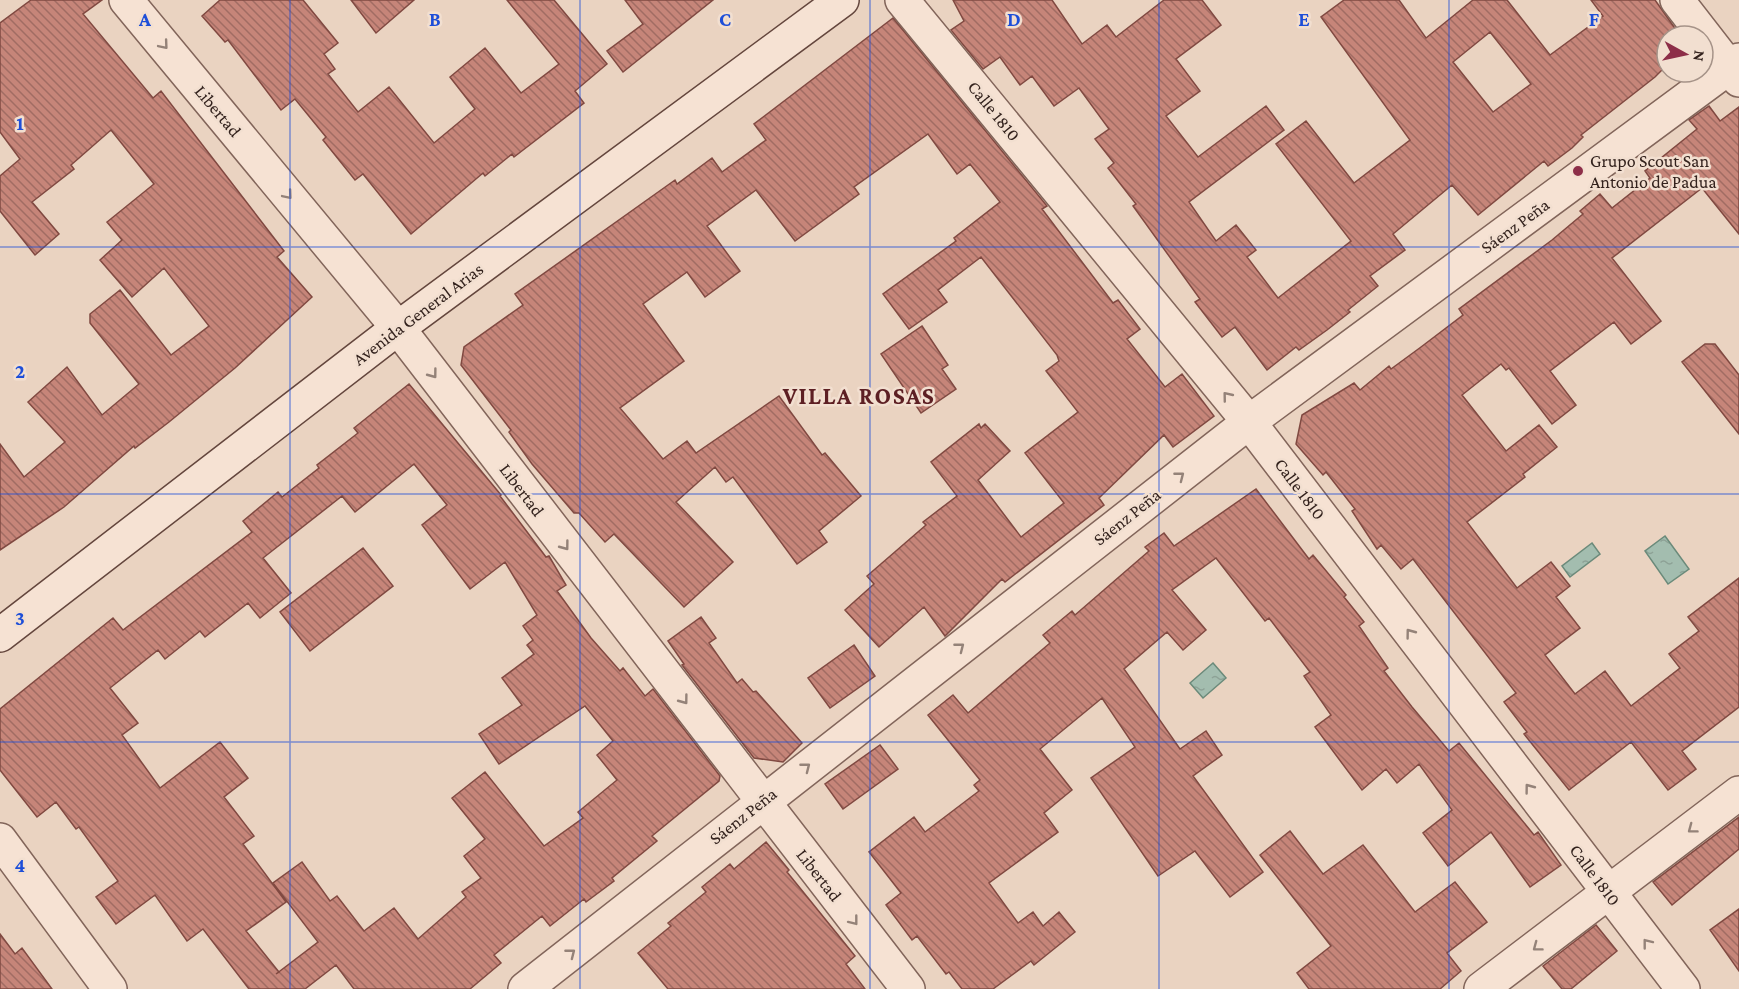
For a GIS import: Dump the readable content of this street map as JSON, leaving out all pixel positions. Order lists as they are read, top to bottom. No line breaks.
{"streets":{"street":["Libertad","Calle 1810","Sáenz Peña","Avenida General Arias"]},"crossings":[["Libertad","Sáenz Peña"],["Libertad","Avenida General Arias"],["Calle 1810","Sáenz Peña"]],"one_way":["Libertad","Calle 1810","Sáenz Peña"],"districts":["VILLA ROSAS"],"places":["Grupo Scout San Antonio de Padua"],"north":"right","grid":{"columns":["A","B","C","D","E","F"],"rows":["1","2","3","4"]}}
